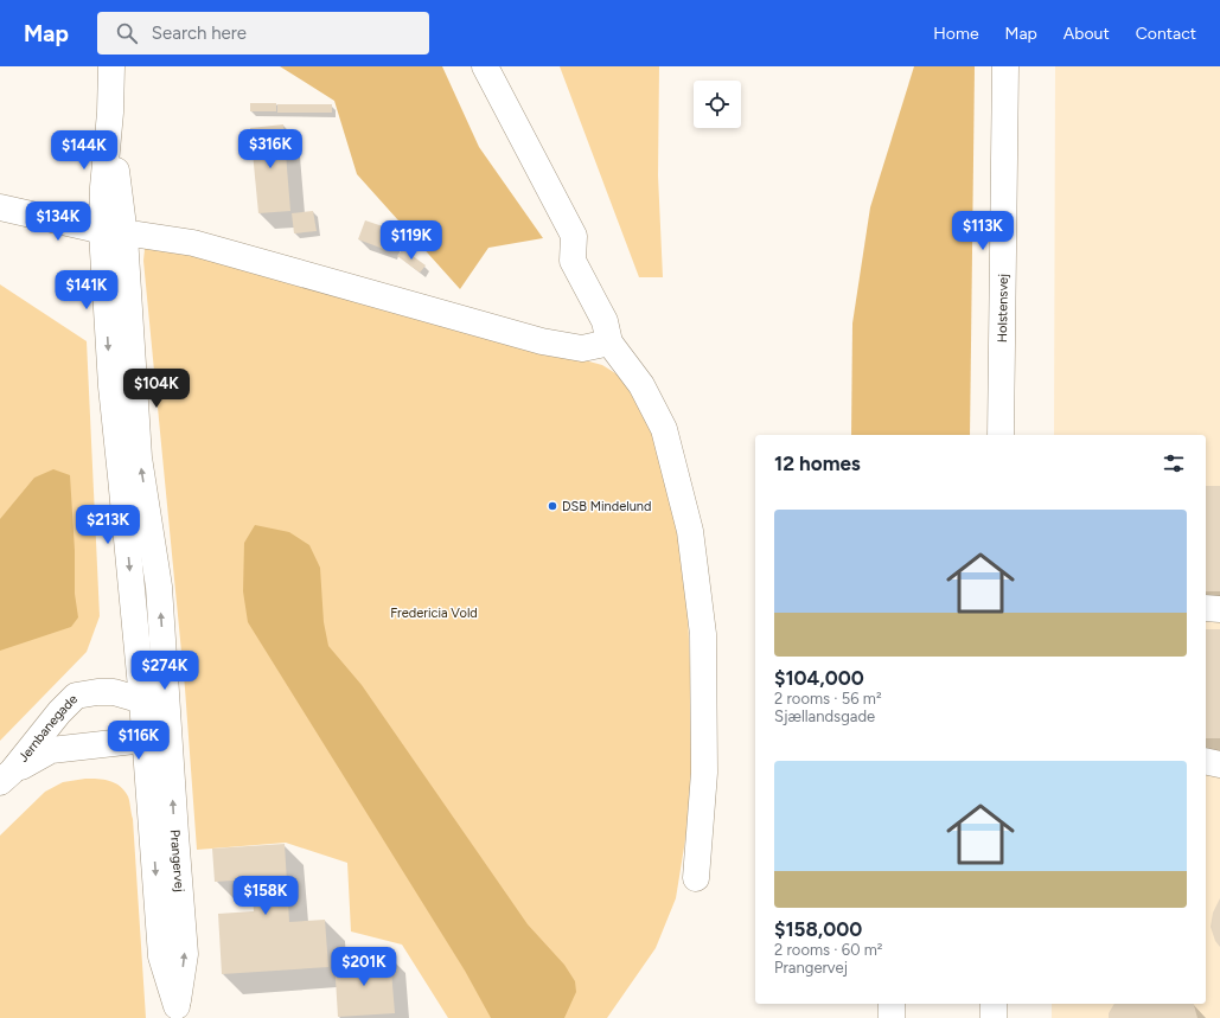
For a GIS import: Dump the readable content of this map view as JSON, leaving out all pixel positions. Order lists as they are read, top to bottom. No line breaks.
{"streets":{"street":["Holstensvej","Jernbanegade","Prangervej"]},"crossings":[["Jernbanegade","Prangervej"]],"parks":["Fredericia Vold"],"places":["DSB Mindelund"],"page":{"header":"Map","search":"Search here","nav":["Home","Map","About","Contact"],"price":["$316K","$144K","$134K","$113K","$119K","$141K","$104K","$213K","$274K","$116K","$158K","$201K"],"heading":"12 homes","list":[{"name":"$104,000","note":"2 rooms · 56 m² · Sjællandsgade"},{"name":"$158,000","note":"2 rooms · 60 m² · Prangervej"}]}}
